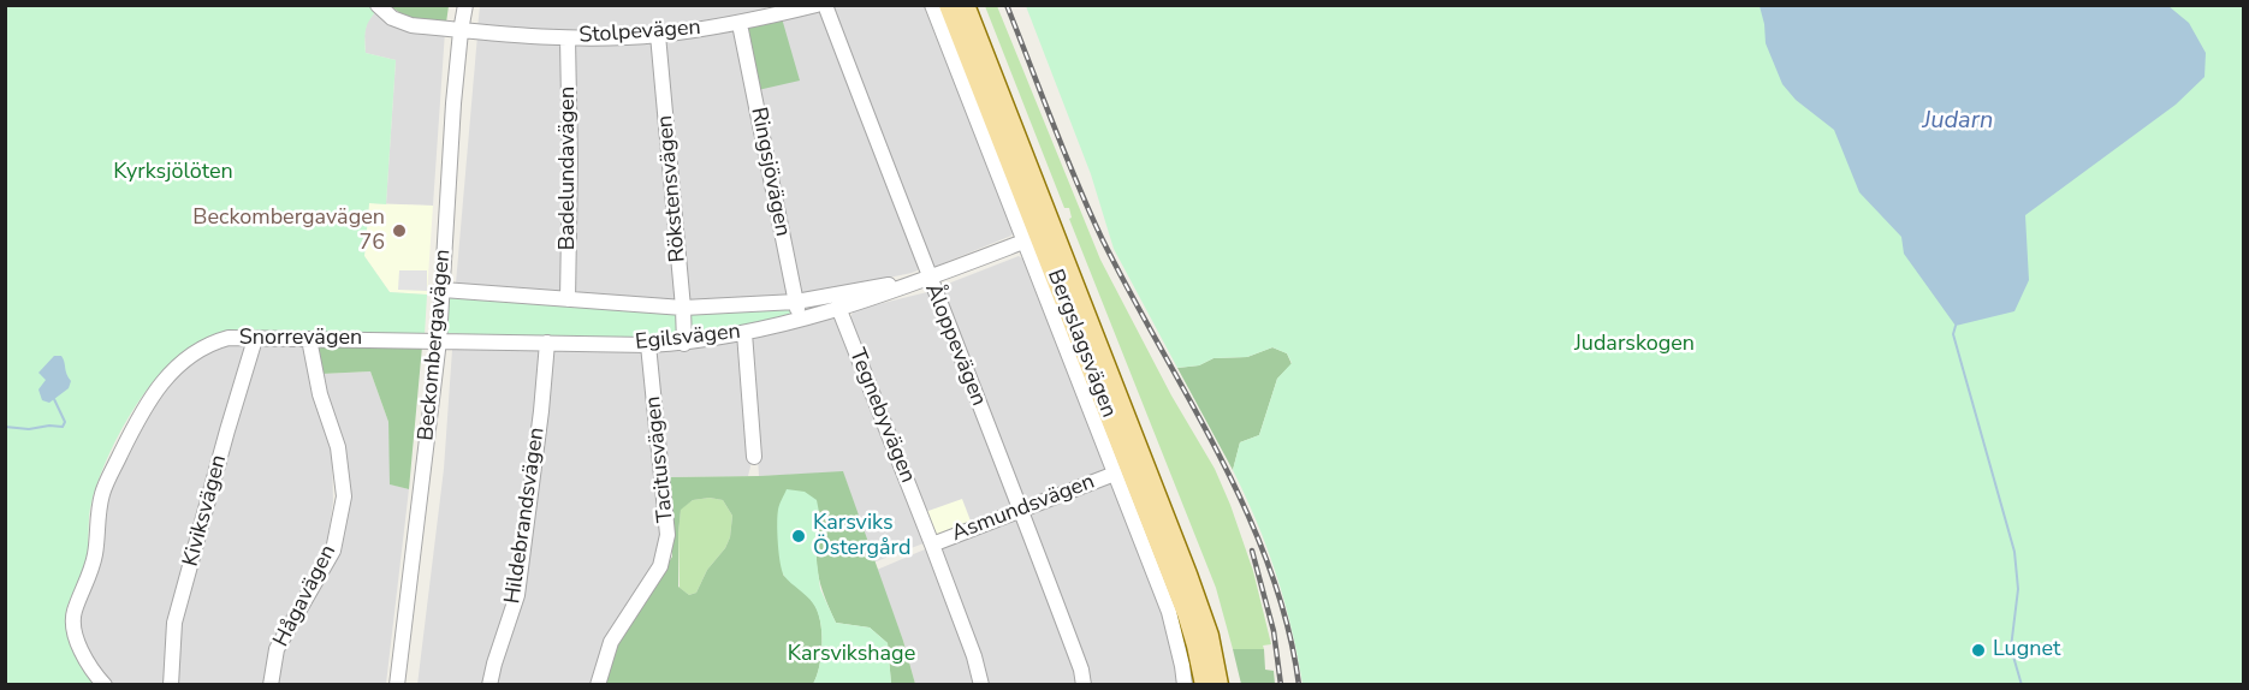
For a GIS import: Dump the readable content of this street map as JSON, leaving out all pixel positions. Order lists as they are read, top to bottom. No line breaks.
{"streets":{"main road":["Bergslagsvägen"],"street":["Stolpevägen","Badelundavägen","Ringsjövägen","Rökstensvägen","Egilsvägen","Snorrevägen","Beckombergavägen","Åloppevägen","Tegnebyvägen","Tacitusvägen","Asmundsvägen","Kiviksvägen","Hildebrandsvägen","Hågavägen"]},"crossings":[["Stolpevägen","Badelundavägen"],["Stolpevägen","Ringsjövägen"],["Stolpevägen","Rökstensvägen"],["Stolpevägen","Beckombergavägen"],["Badelundavägen","Egilsvägen"],["Ringsjövägen","Egilsvägen"],["Rökstensvägen","Egilsvägen"],["Egilsvägen","Snorrevägen"],["Egilsvägen","Bergslagsvägen"],["Egilsvägen","Beckombergavägen"],["Egilsvägen","Åloppevägen"],["Egilsvägen","Tegnebyvägen"],["Egilsvägen","Tacitusvägen"],["Egilsvägen","Hildebrandsvägen"],["Snorrevägen","Beckombergavägen"],["Snorrevägen","Kiviksvägen"],["Snorrevägen","Hågavägen"],["Bergslagsvägen","Asmundsvägen"],["Åloppevägen","Asmundsvägen"],["Tegnebyvägen","Asmundsvägen"]],"water":["Judarn"],"parks":["Kyrksjölöten","Judarskogen","Karsvikshage"],"places":["Beckombergavägen 76","Karsviks Östergård","Lugnet"]}
